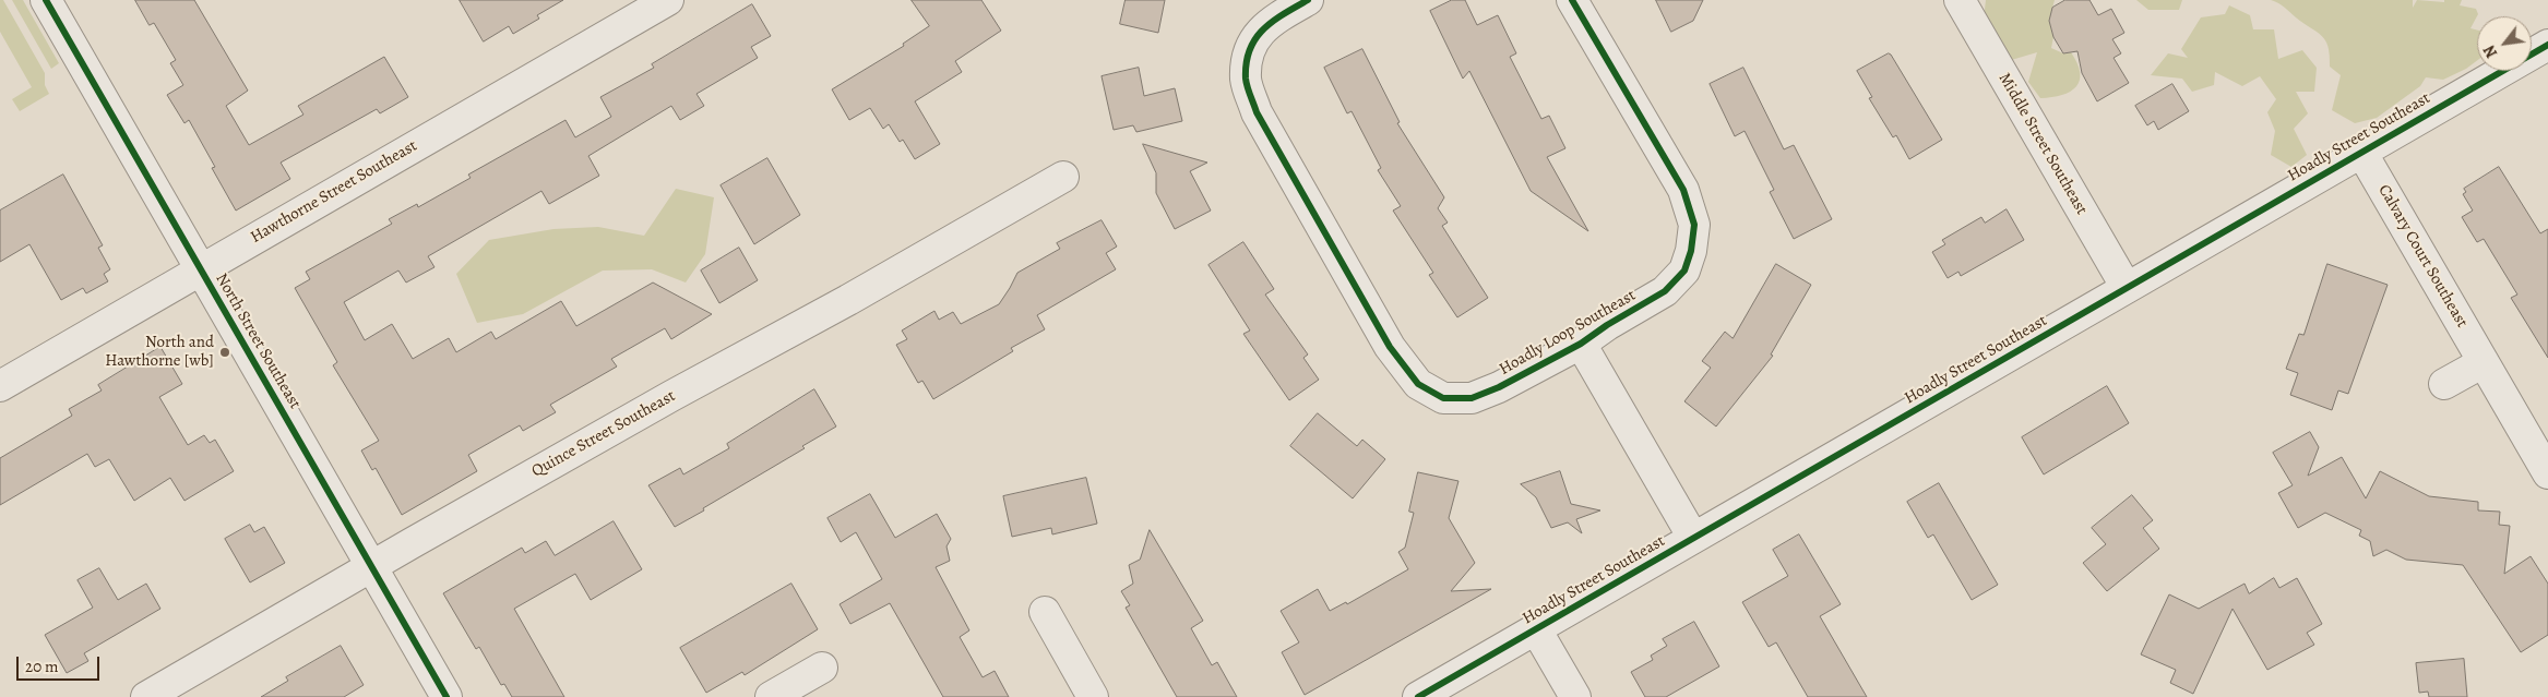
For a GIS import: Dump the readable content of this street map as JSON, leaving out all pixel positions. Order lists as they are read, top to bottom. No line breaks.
{"streets":{"street":["Hoadly Street Southeast","Middle Street Southeast","Hawthorne Street Southeast","Calvary Court Southeast","Hoadly Loop Southeast","North Street Southeast","Quince Street Southeast"]},"crossings":[["Hoadly Street Southeast","Middle Street Southeast"],["Hoadly Street Southeast","Calvary Court Southeast"],["Hoadly Street Southeast","Hoadly Loop Southeast"],["Hawthorne Street Southeast","North Street Southeast"],["North Street Southeast","Quince Street Southeast"]],"places":["North and Hawthorne [wb]"],"scale_bar":"20 m","north":"bottom left"}
